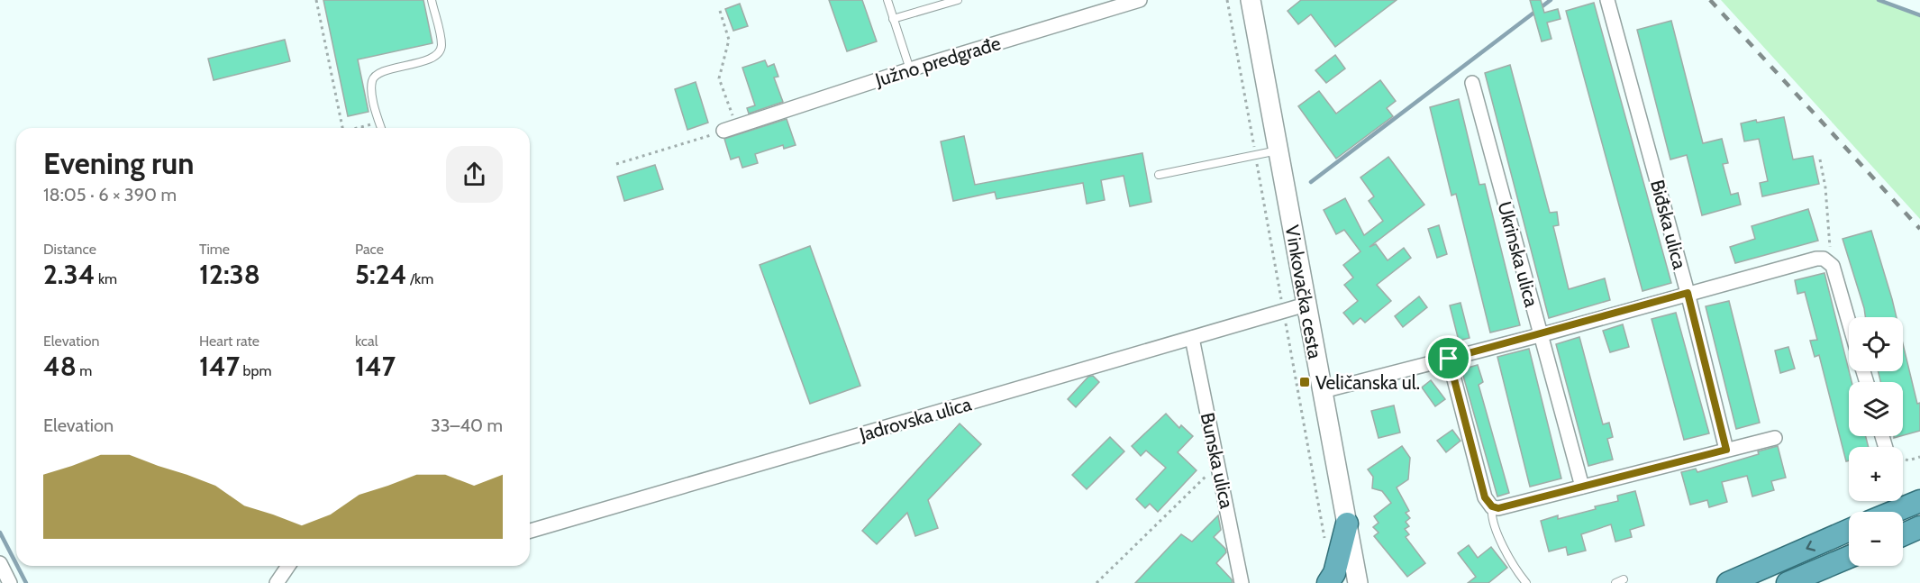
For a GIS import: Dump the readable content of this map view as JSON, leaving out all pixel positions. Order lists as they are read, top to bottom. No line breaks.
{"streets":{"main road":["Vinkovačka cesta"],"street":["Južno predgrađe","Biđska ulica","Ukrinska ulica","Jadrovska ulica","Bunska ulica"]},"crossings":[["Vinkovačka cesta","Jadrovska ulica"],["Jadrovska ulica","Bunska ulica"]],"places":{"transit":["Veličanska ul."]},"page":{"heading":["Evening run","18:05 · 6 × 390 m"],"stats":[["Distance","2.34 km"],["Time","12:38"],["Pace","5:24 /km"],["Elevation","48 m"],["Heart rate","147 bpm"],["kcal","147"]],"map_buttons":["+","−"],"chart":["Elevation","33–40 m"]}}
